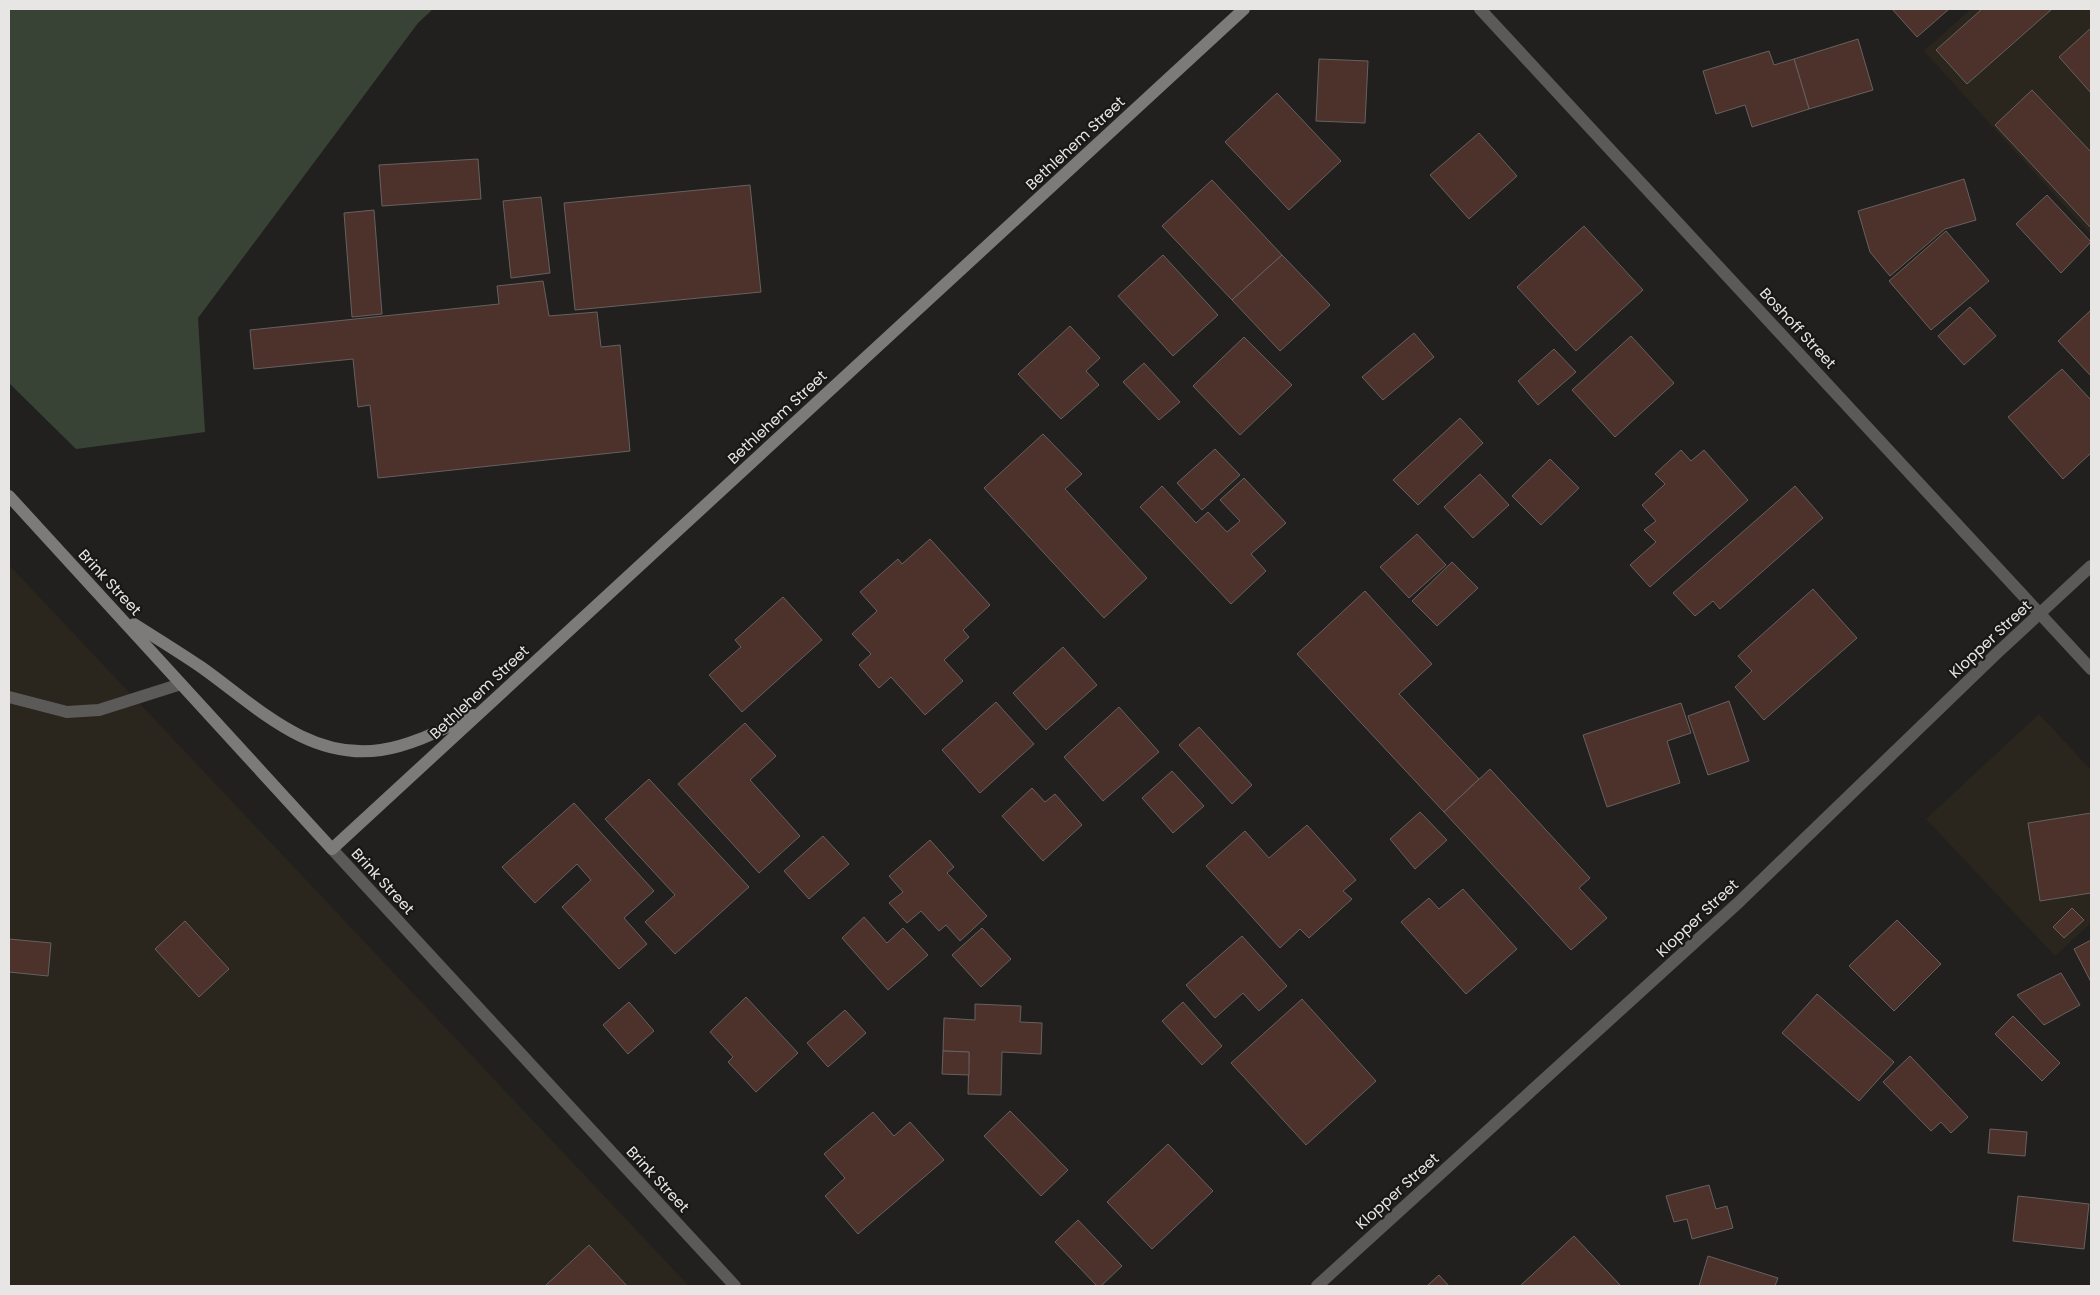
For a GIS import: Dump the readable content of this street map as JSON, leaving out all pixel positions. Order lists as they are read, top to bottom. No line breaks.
{"streets":{"main road":["Bethlehem Street","Brink Street"],"street":["Boshoff Street","Klopper Street"]},"crossings":[["Bethlehem Street","Brink Street"],["Boshoff Street","Klopper Street"]]}
